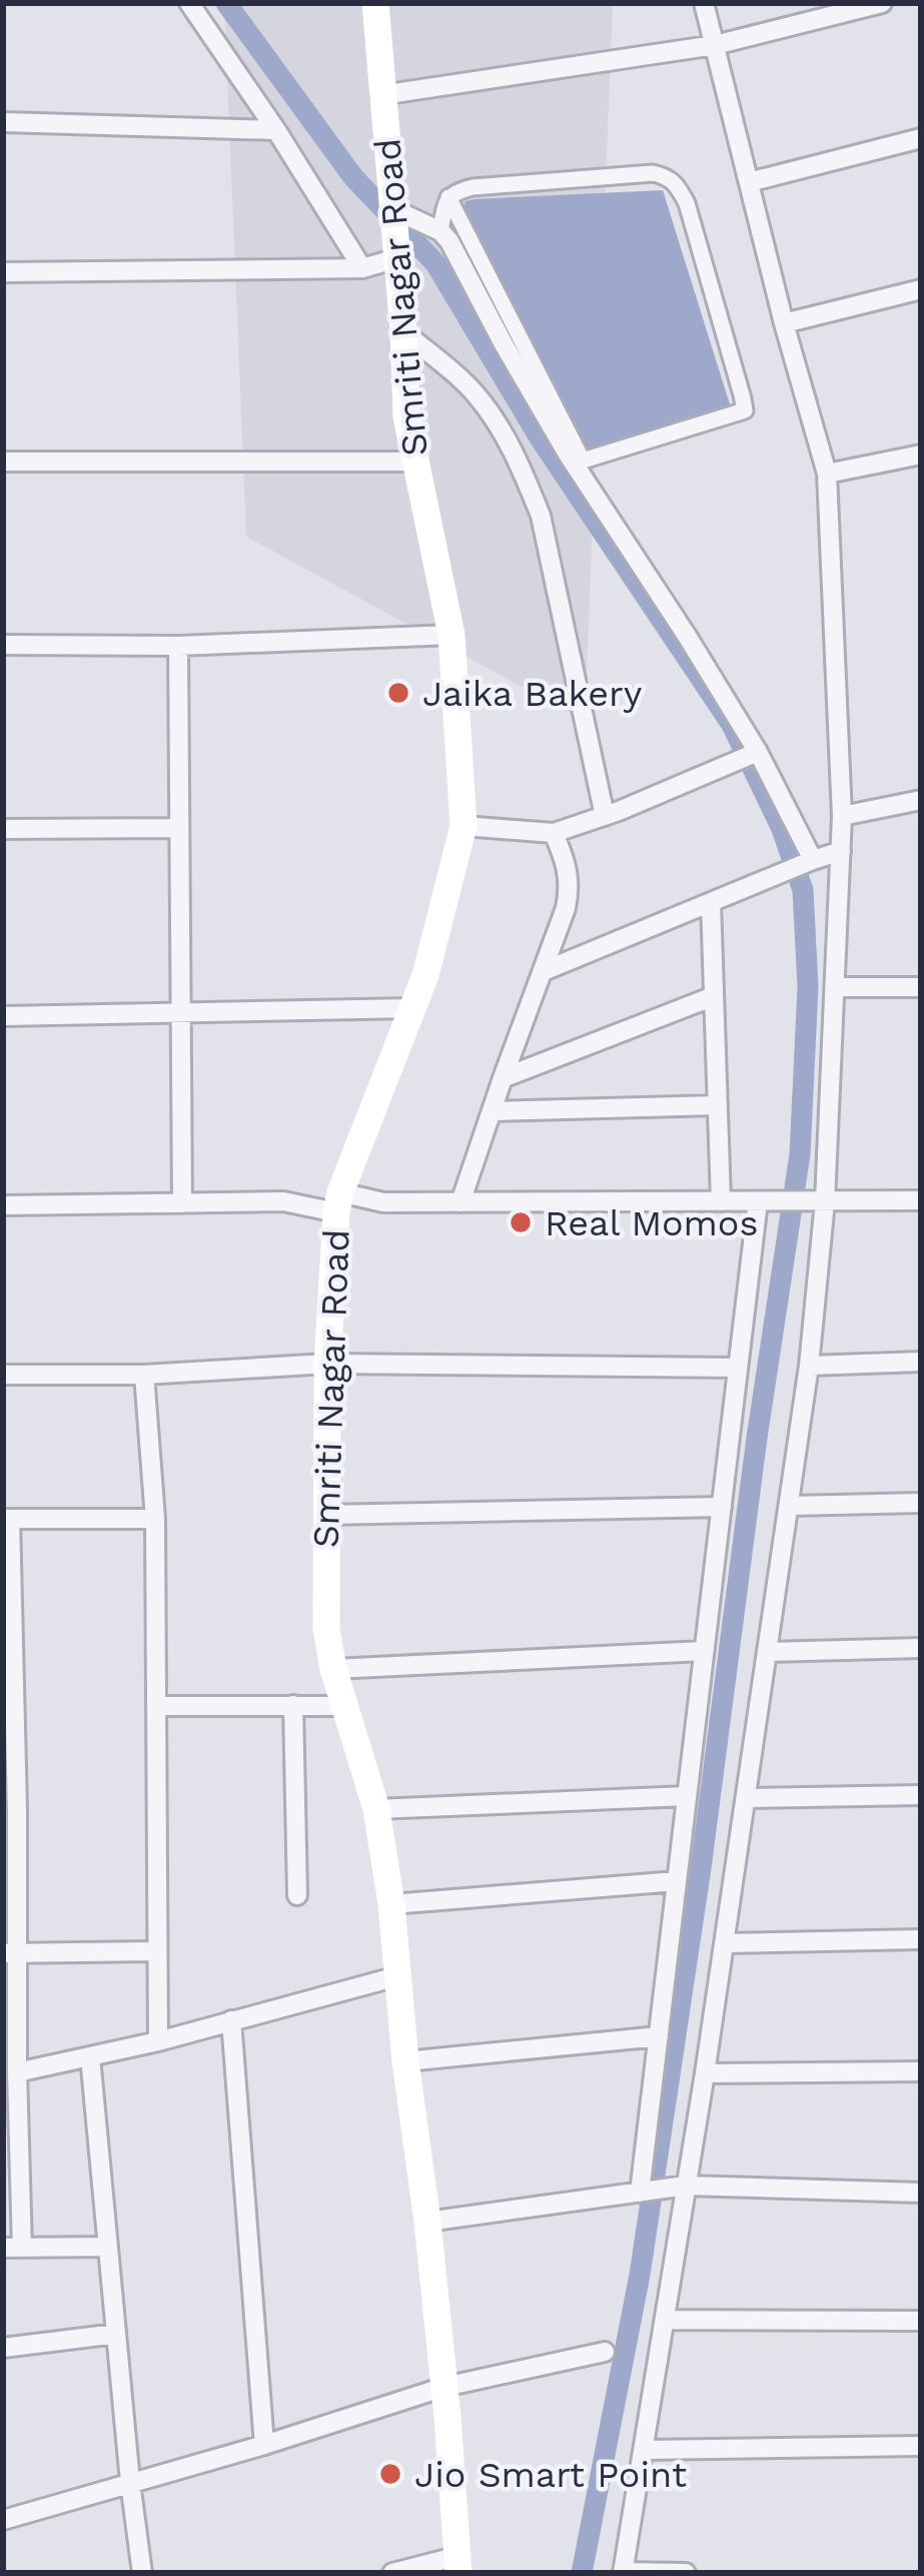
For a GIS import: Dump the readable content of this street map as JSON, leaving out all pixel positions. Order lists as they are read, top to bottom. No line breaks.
{"streets":{"main road":["Smriti Nagar Road"]},"places":["Jaika Bakery","Real Momos","Jio Smart Point"]}
